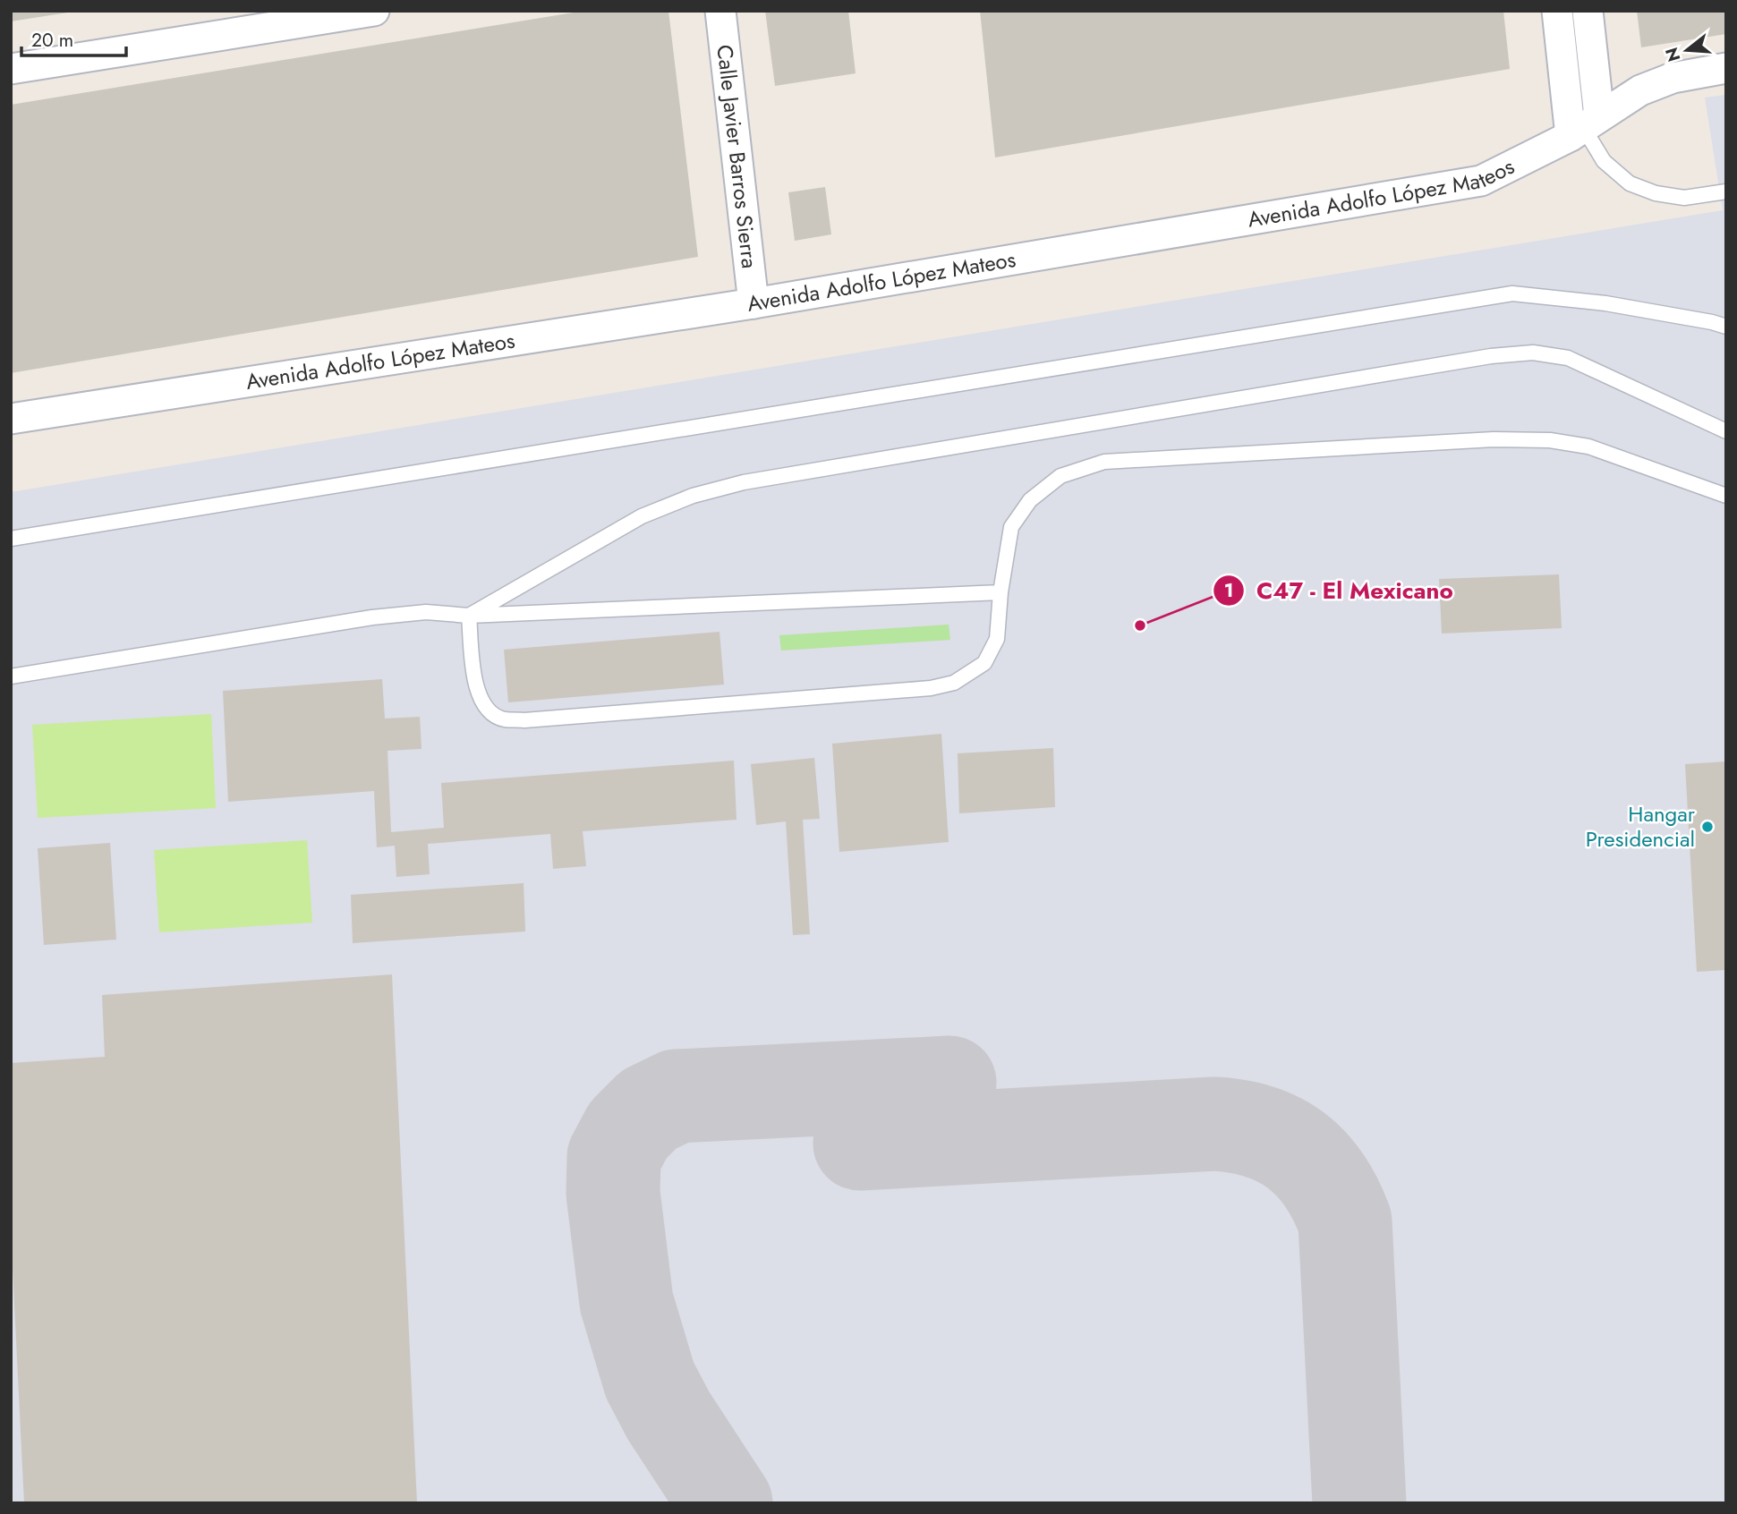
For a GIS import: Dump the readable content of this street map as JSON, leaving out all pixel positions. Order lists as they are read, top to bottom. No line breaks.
{"streets":{"street":["Calle Javier Barros Sierra","Avenida Adolfo López Mateos"]},"crossings":[["Calle Javier Barros Sierra","Avenida Adolfo López Mateos"]],"places":["C47 - El Mexicano","Hangar Presidencial"],"scale_bar":"20 m","north":"left"}
